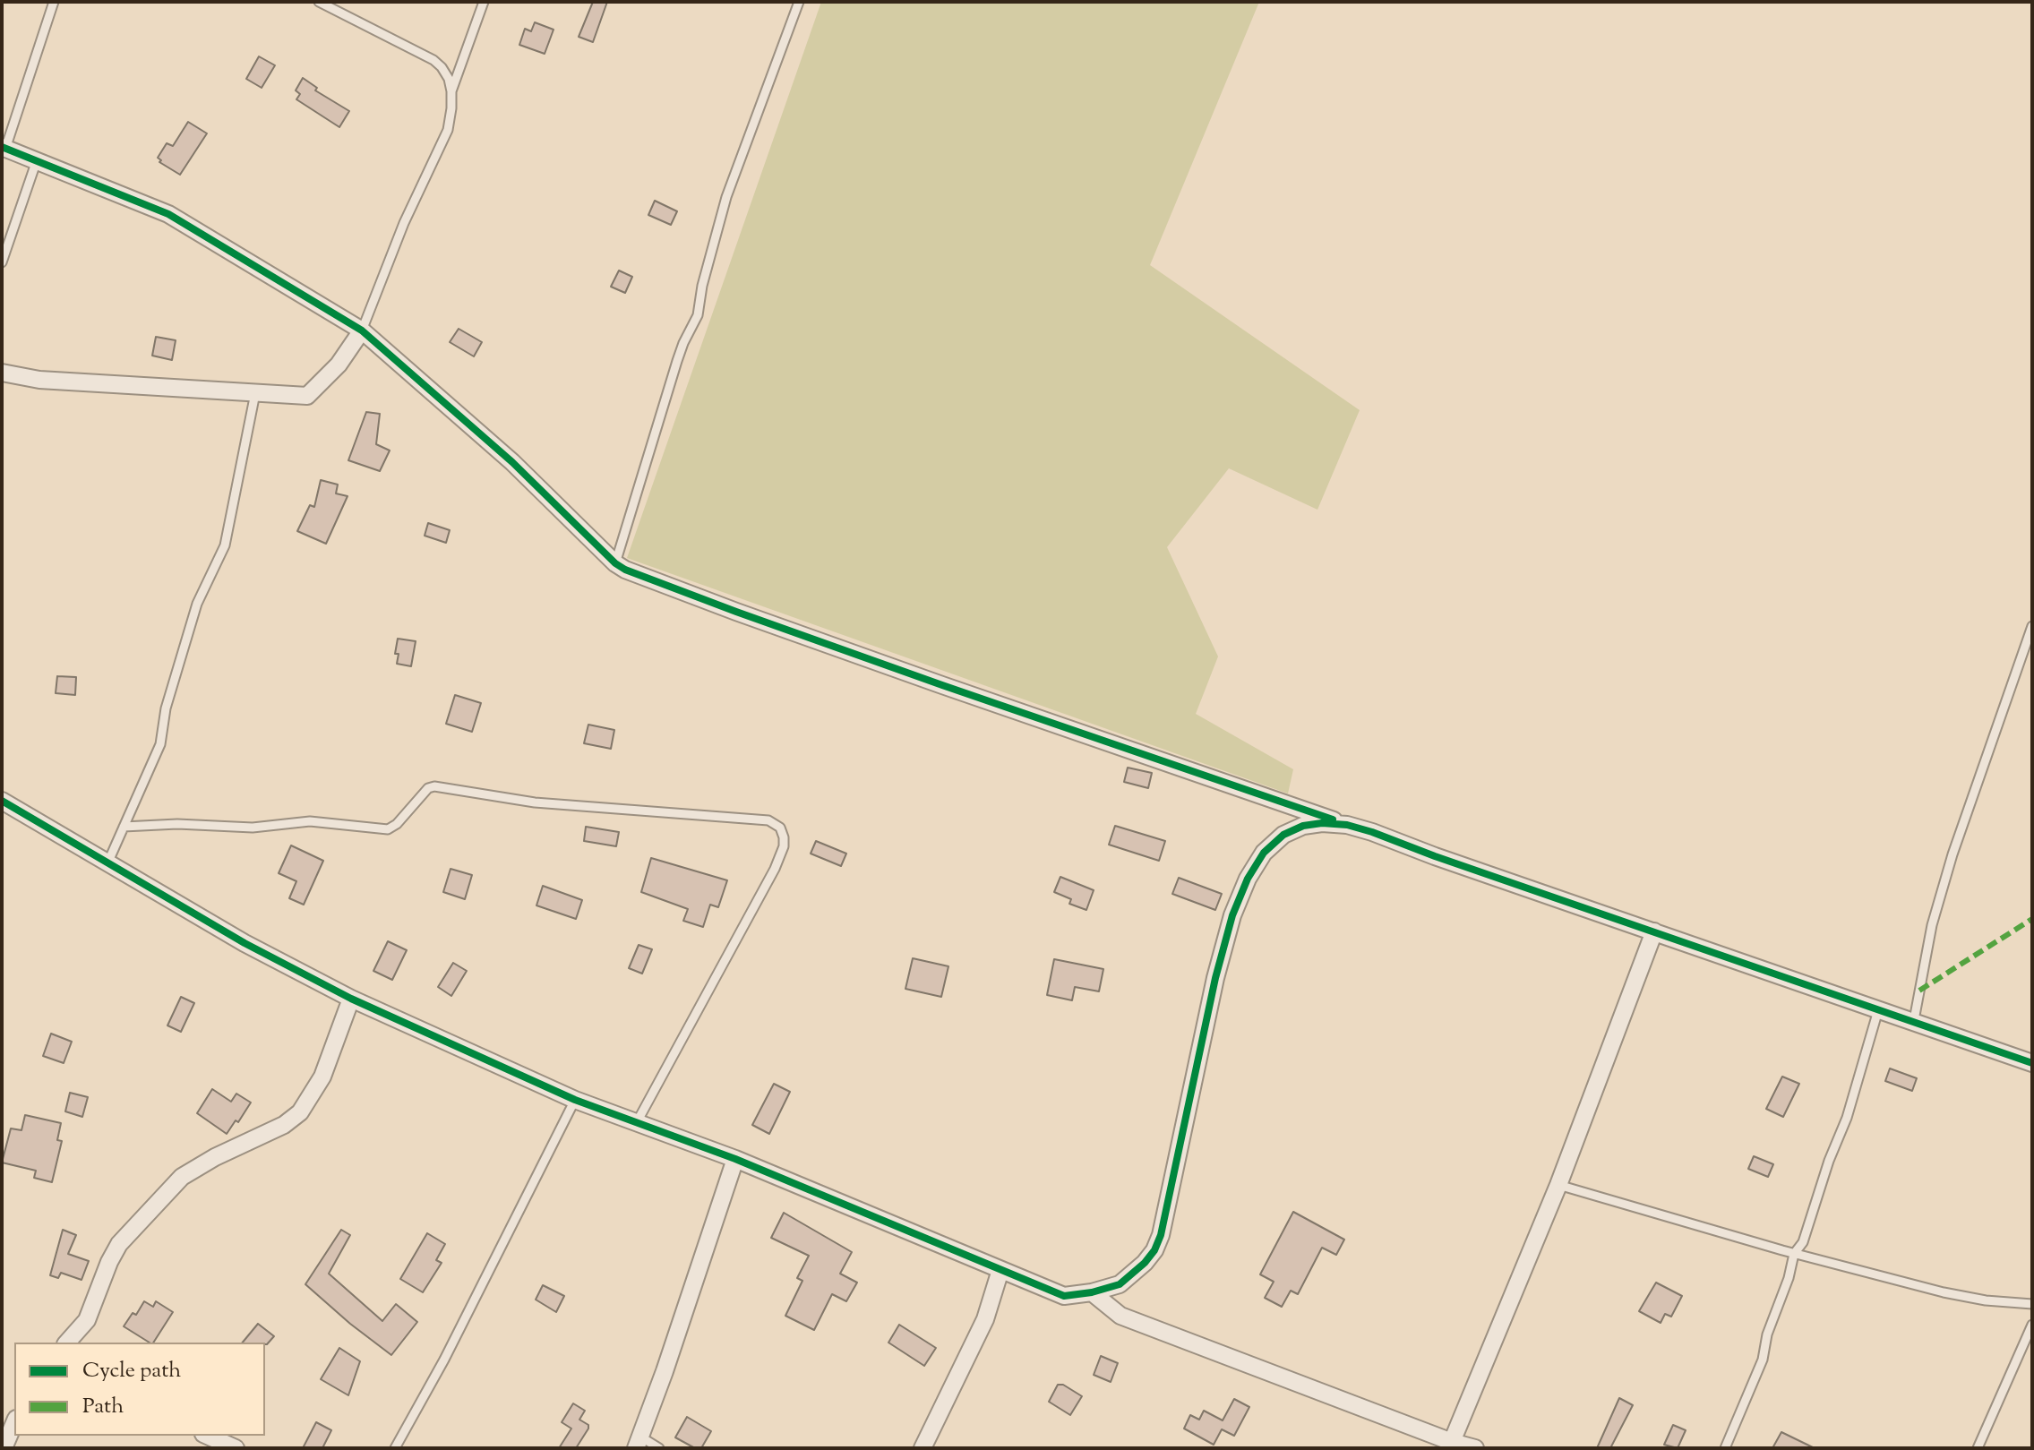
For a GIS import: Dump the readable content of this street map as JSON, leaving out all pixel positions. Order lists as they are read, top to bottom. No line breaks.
{"legend":["Cycle path","Path"]}
